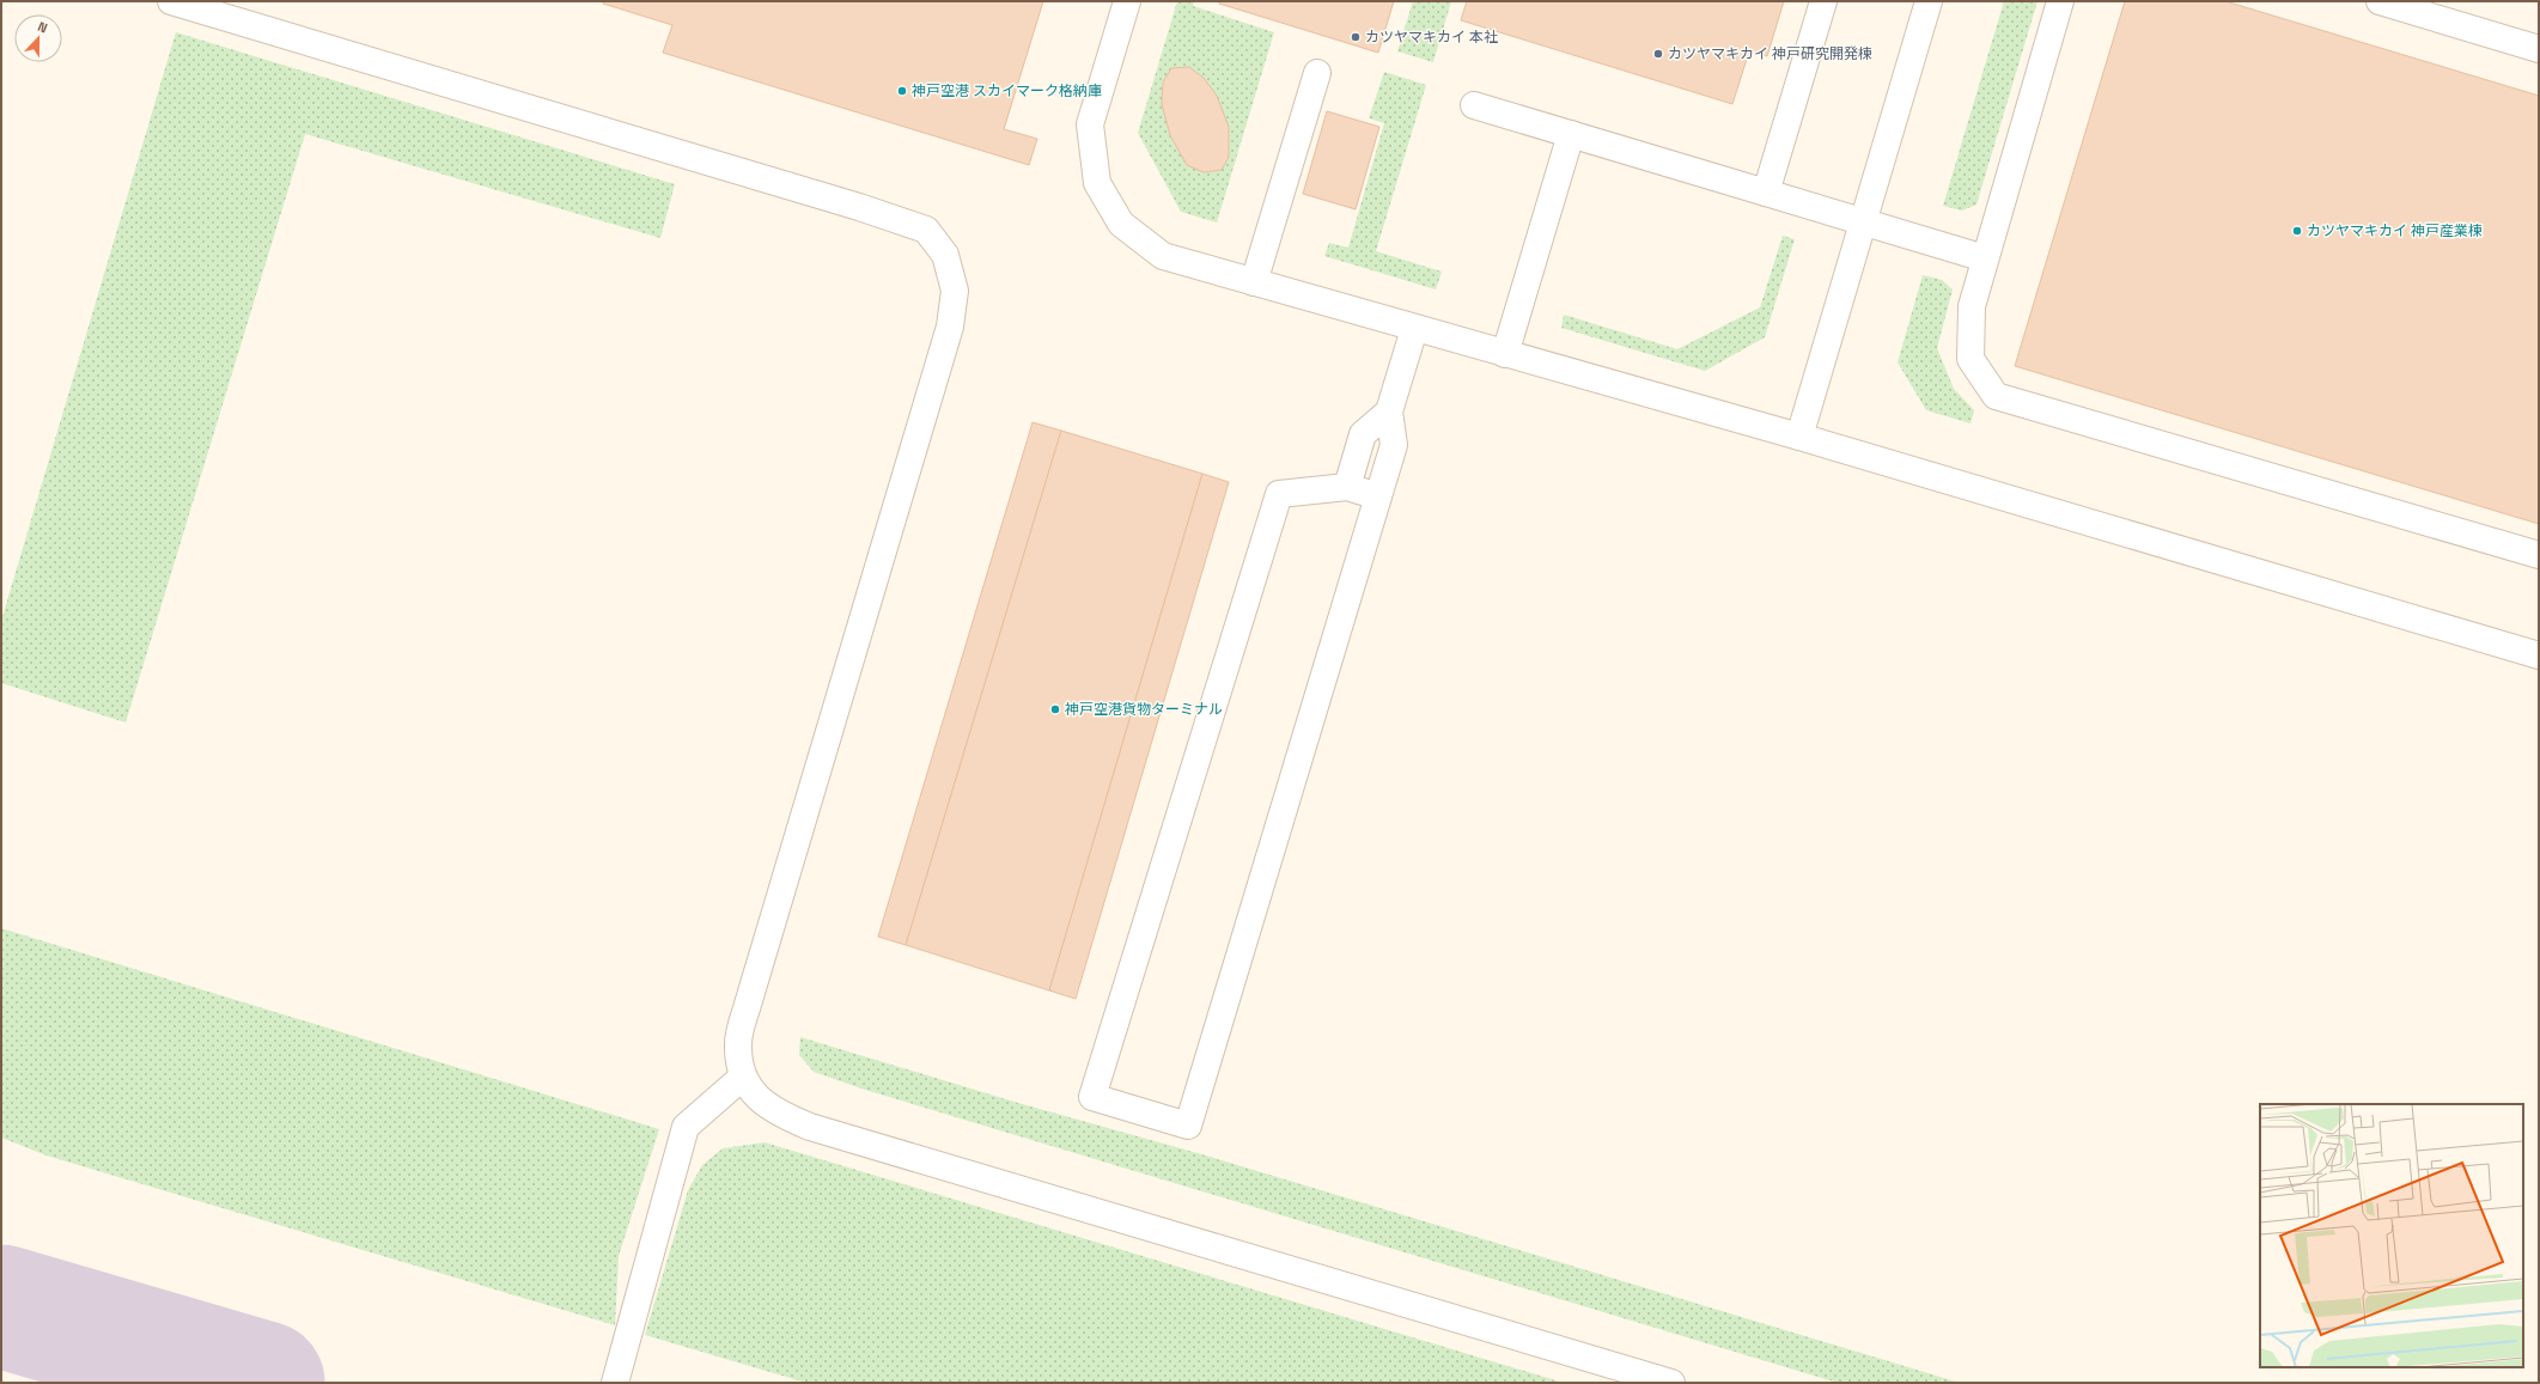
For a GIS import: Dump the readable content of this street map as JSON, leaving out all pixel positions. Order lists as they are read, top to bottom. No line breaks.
{"places":["カツヤマキカイ 本社","カツヤマキカイ 神戸研究開発棟","神戸空港 スカイマーク格納庫","カツヤマキカイ 神戸産業棟","神戸空港貨物ターミナル"],"north":"top"}
